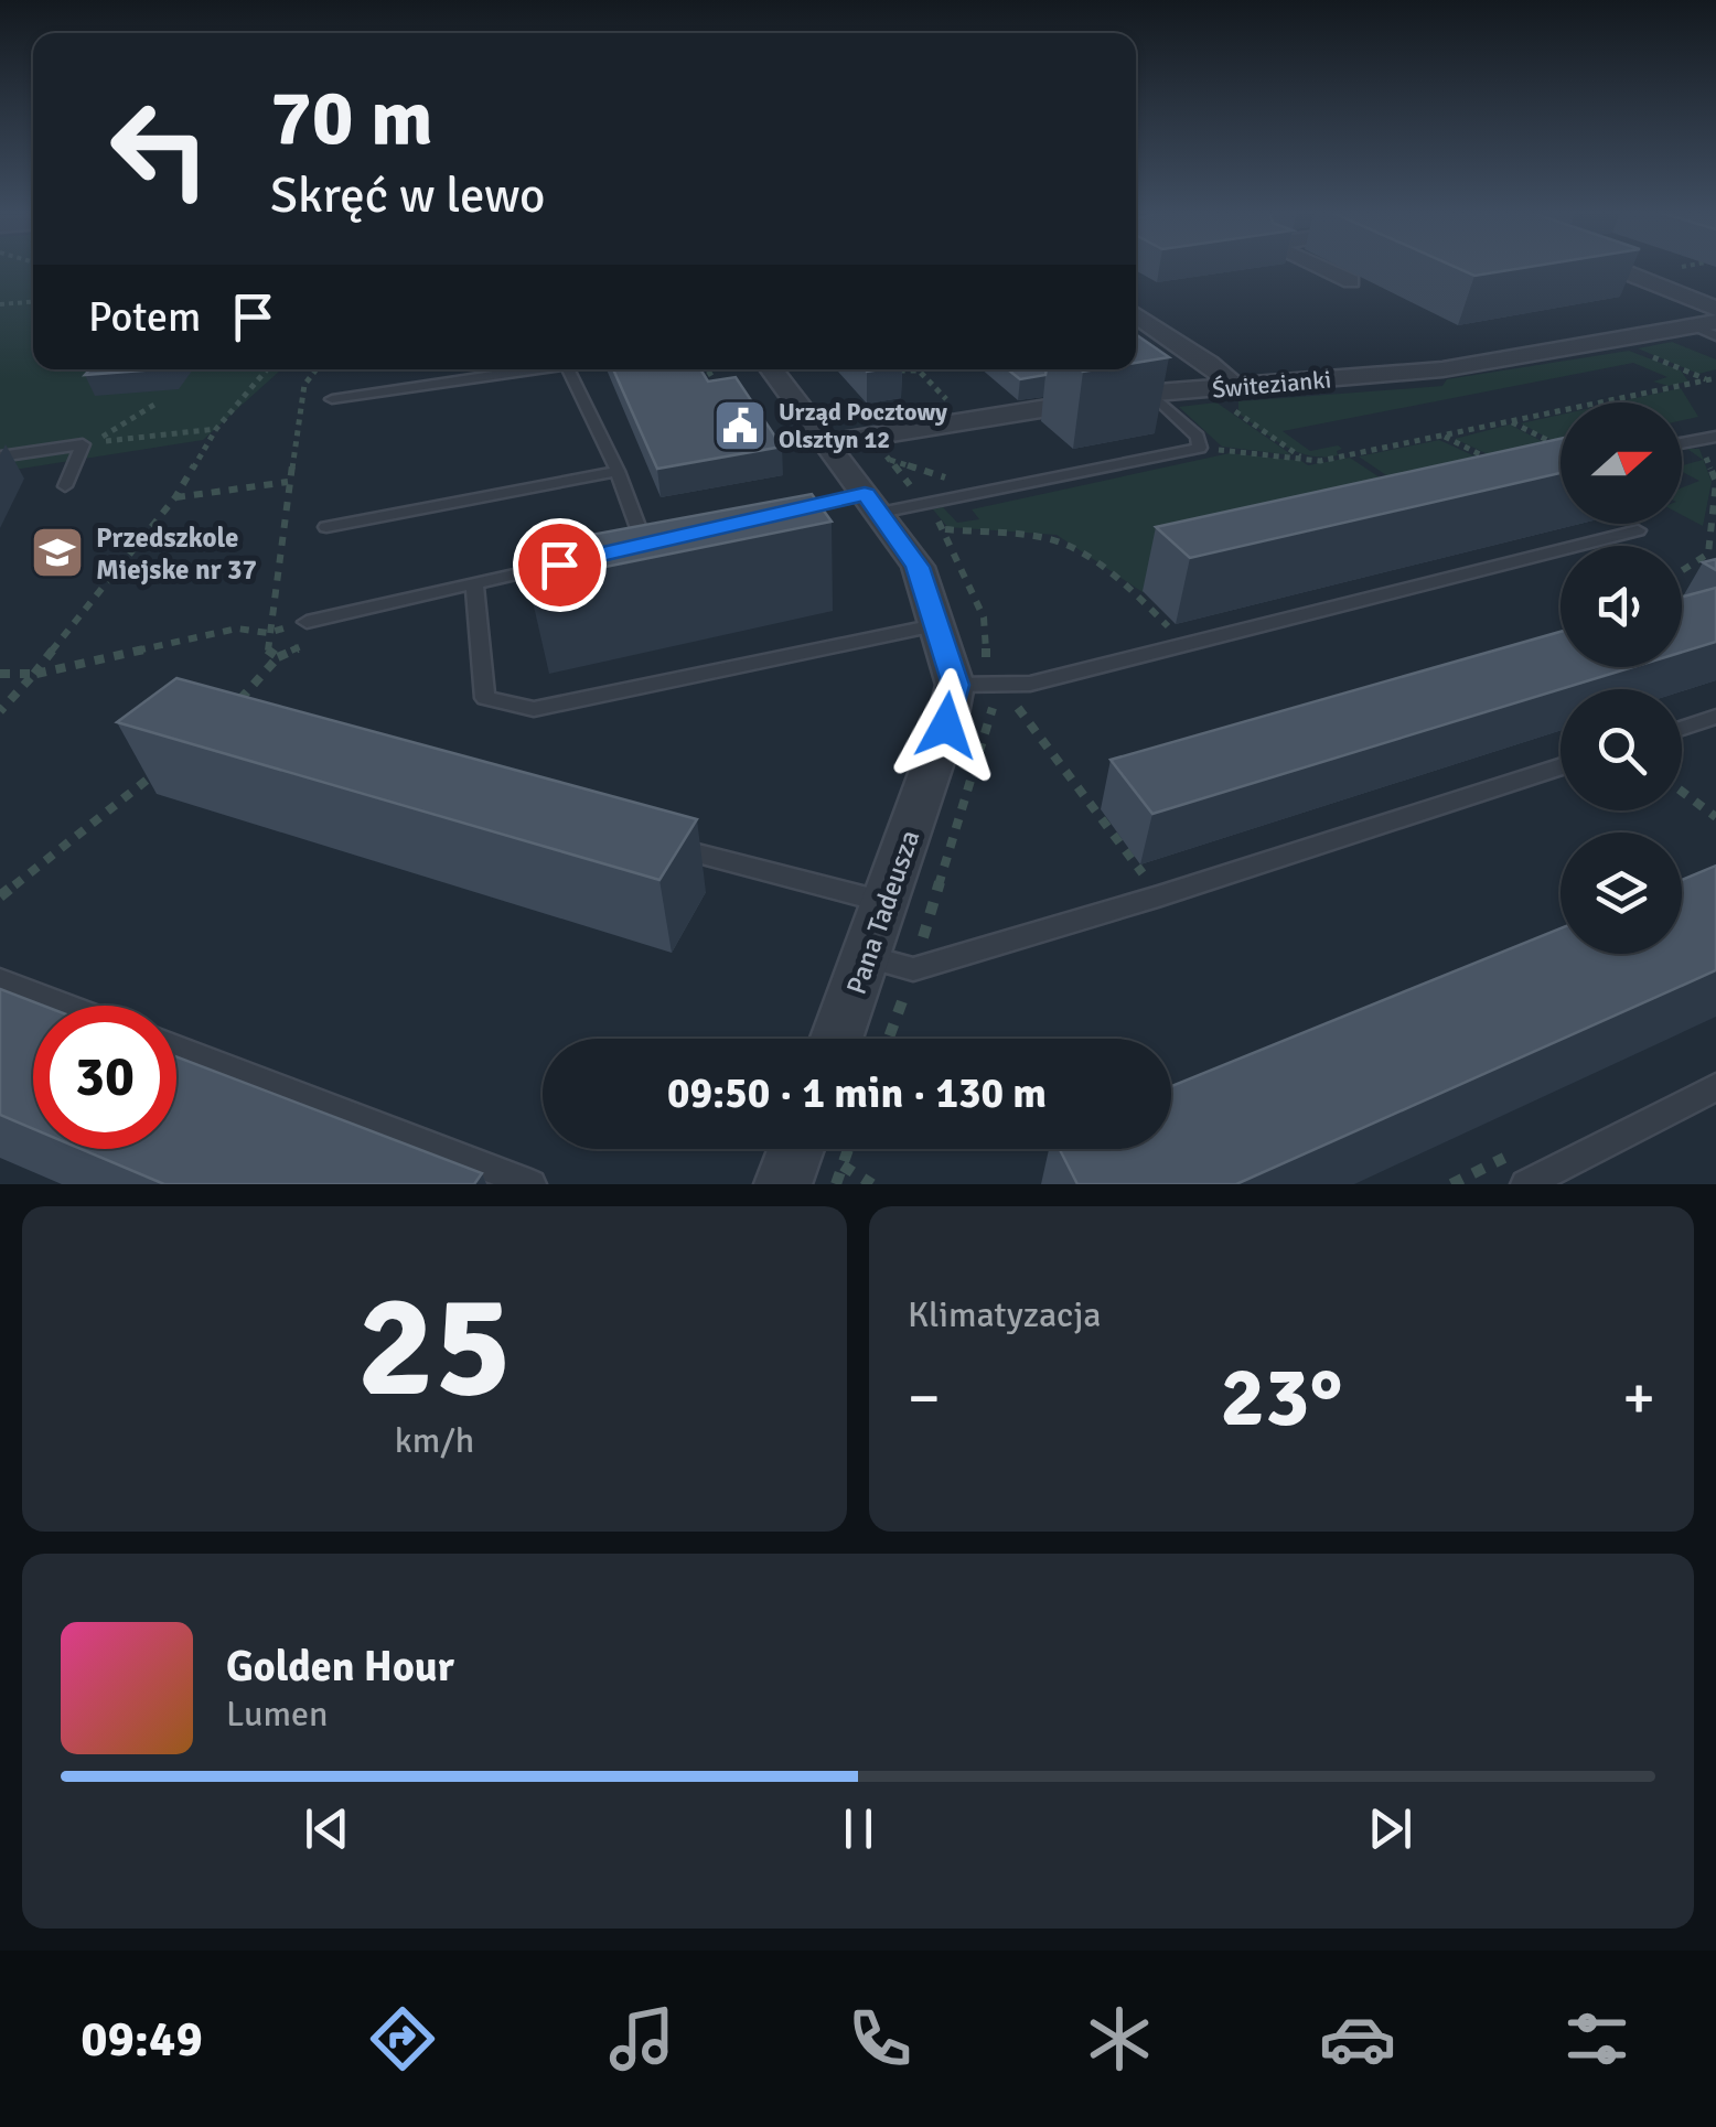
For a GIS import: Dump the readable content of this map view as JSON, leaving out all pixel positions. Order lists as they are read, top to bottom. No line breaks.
{"streets":{"street":["Świtezianki","Pana Tadeusza"]},"places":{"public building":["Urząd Pocztowy Olsztyn 12"],"school or university":["Przedszkole Miejske nr 37"]},"north":"right","page":{"turn":["70 m","Skręć w lewo"],"then":"Potem","limit":"30","trip":"09:50 · 1 min · 130 m","tile":[["25","km/h"],"Klimatyzacja"],"heat":["−","23°","+"],"song":["Golden Hour","Lumen"],"tabs":"09:49"}}
